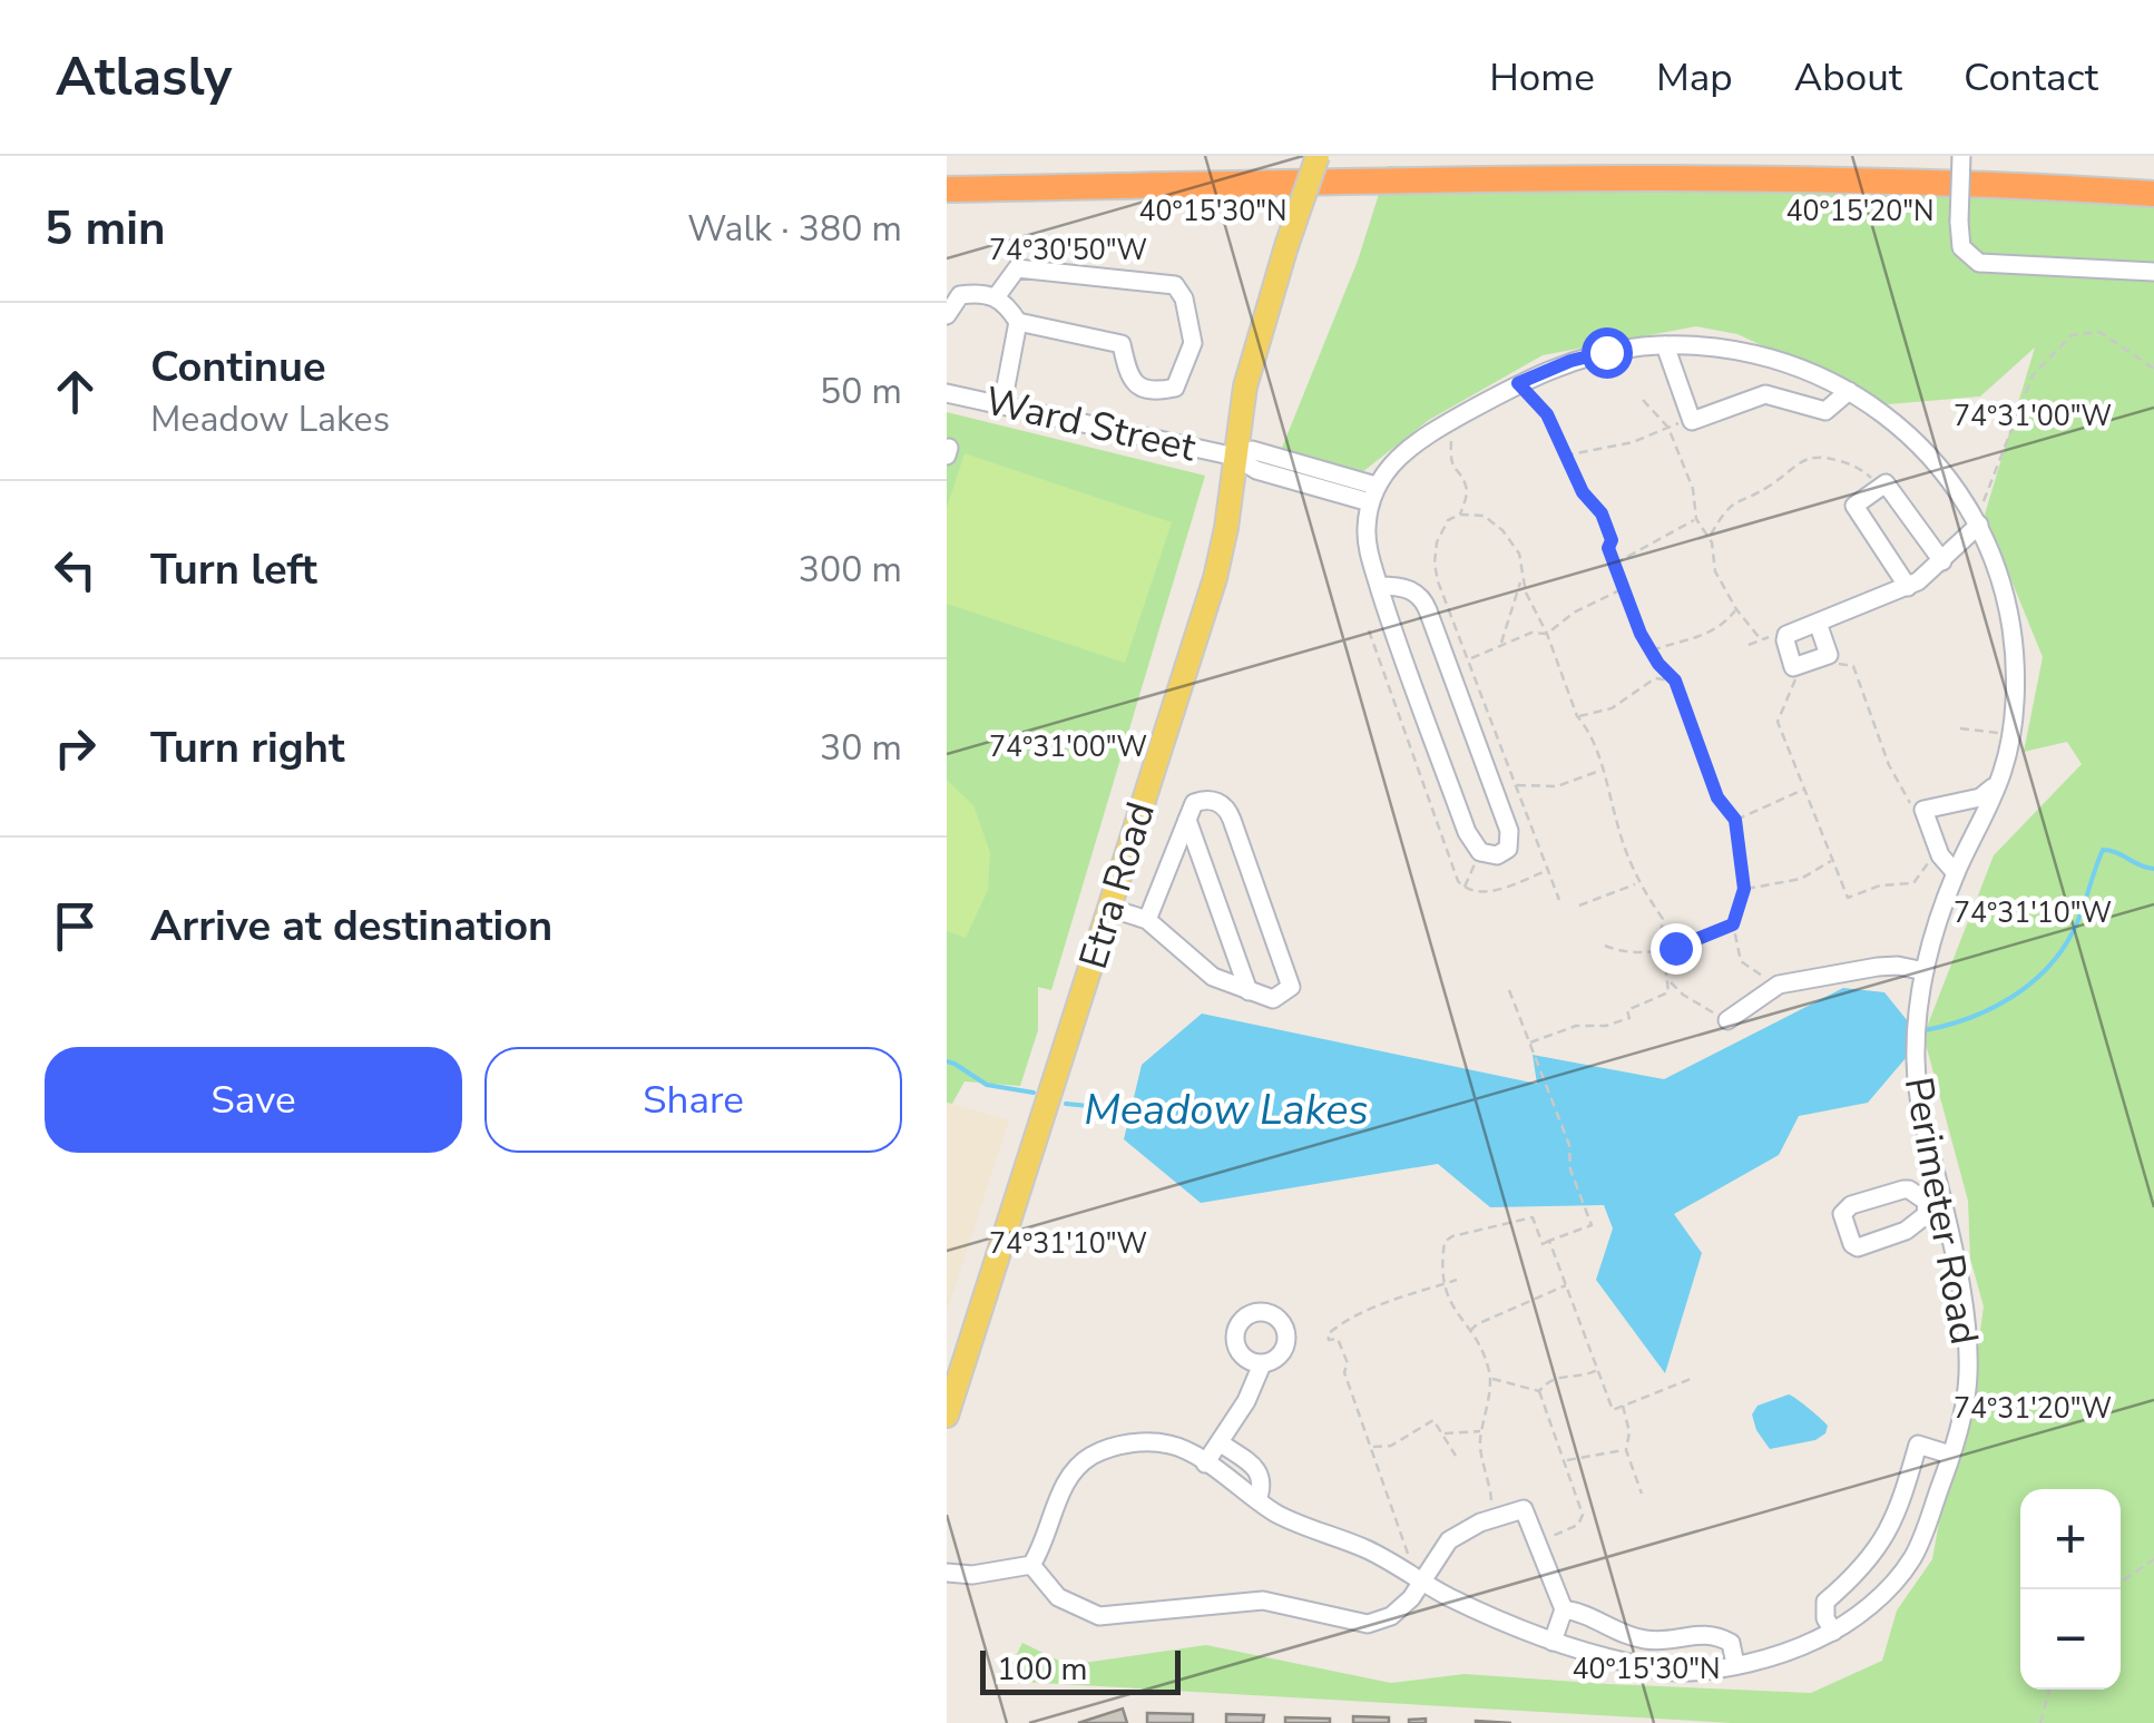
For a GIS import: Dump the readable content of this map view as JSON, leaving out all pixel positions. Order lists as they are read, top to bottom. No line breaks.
{"streets":{"main road":["Etra Road"],"street":["Ward Street","Perimeter Road"]},"crossings":[["Ward Street","Etra Road"]],"water":["Meadow Lakes"],"scale_bar":"100 m","page":{"header":"Atlasly","nav":["Home","Map","About","Contact"],"heading":["5 min","Walk · 380 m"],"list":[["Continue","Meadow Lakes","50 m"],["Turn left","300 m"],["Turn right","30 m"],"Arrive at destination"],"buttons":["Save","Share"],"map_buttons":["+","−"],"scale":"100 m"},"coordinates":["40°15'30\"N","40°15'20\"N","74°30'50\"W","74°31'00\"W","74°31'10\"W","74°31'20\"W"]}
